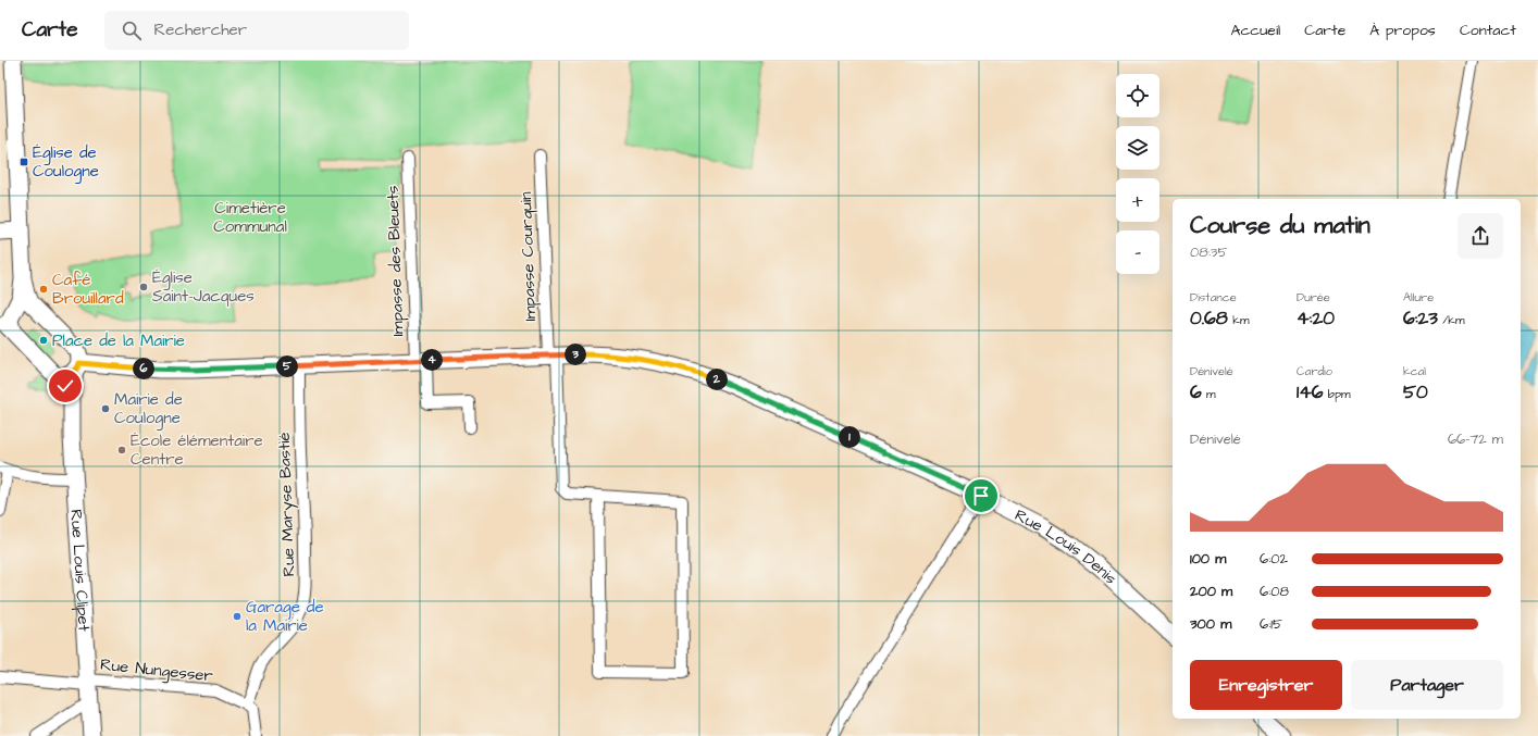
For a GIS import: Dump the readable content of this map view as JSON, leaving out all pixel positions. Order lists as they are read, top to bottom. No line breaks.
{"streets":{"street":["Impasse Courquin","Impasse des Bleuets","Rue Maryse Bastié","Rue Louis Denis","Rue Louis Clipet","Rue Nungesser"]},"crossings":[["Impasse Courquin","Rue Louis Denis"],["Impasse des Bleuets","Rue Louis Denis"],["Rue Maryse Bastié","Rue Louis Denis"],["Rue Maryse Bastié","Rue Nungesser"],["Rue Louis Denis","Rue Louis Clipet"],["Rue Louis Clipet","Rue Nungesser"]],"parks":["Cimetière Communal"],"places":{"transit":["Église de Coulogne"],"other":["Église Saint-Jacques","Café Brouillard","Place de la Mairie","Mairie de Coulogne","École élémentaire Centre","Garage de la Mairie"]},"page":{"header":"Carte","search":"Rechercher","nav":["Accueil","Carte","À propos","Contact"],"map_buttons":["+","−"],"heading":["Course du matin","08:35"],"stats":[["Distance","0.68 km"],["Durée","4:20"],["Allure","6:23 /km"],["Dénivelé","6 m"],["Cardio","146 bpm"],["kcal","50"]],"pins":["3","4","5","6","2","1"],"chart":["Dénivelé","66–72 m"],"list":[{"name":"100 m","note":"6:02"},{"name":"200 m","note":"6:08"},{"name":"300 m","note":"6:15"}],"buttons":["Enregistrer","Partager"]}}
